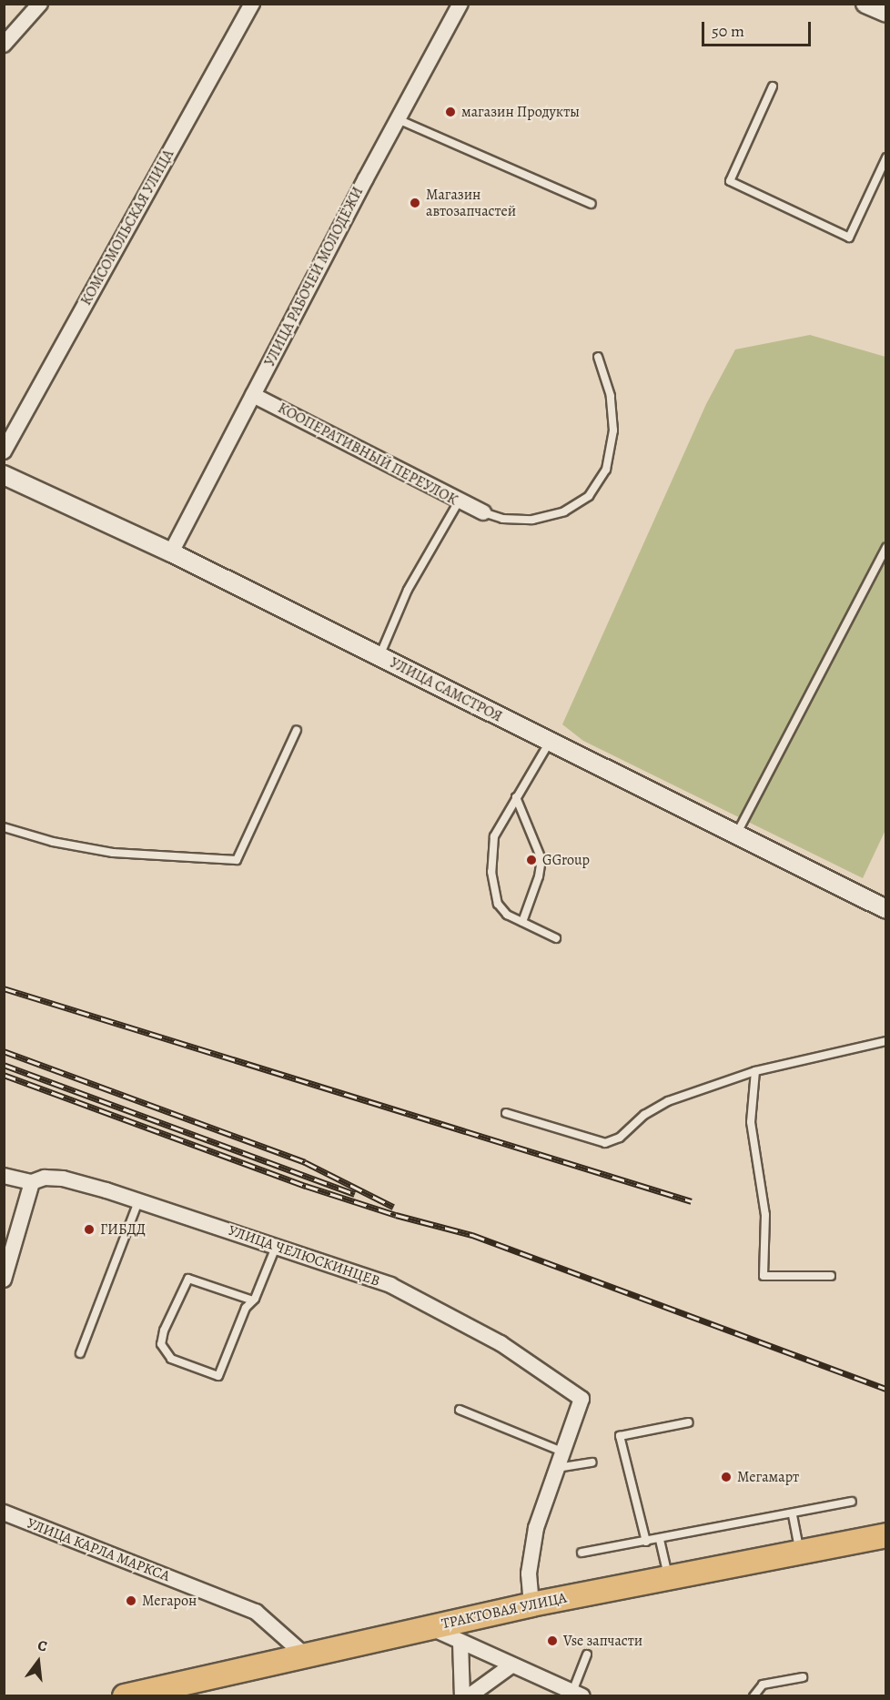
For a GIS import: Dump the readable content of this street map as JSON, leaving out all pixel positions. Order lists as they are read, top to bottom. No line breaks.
{"streets":{"main road":["ТРАКТОВАЯ УЛИЦА"],"street":["КОМСОМОЛЬСКАЯ УЛИЦА","УЛИЦА РАБОЧЕЙ МОЛОДЁЖИ","КООПЕРАТИВНЫЙ ПЕРЕУЛОК","УЛИЦА САМСТРОЯ","УЛИЦА ЧЕЛЮСКИНЦЕВ","УЛИЦА КАРЛА МАРКСА"]},"crossings":[["УЛИЦА РАБОЧЕЙ МОЛОДЁЖИ","КООПЕРАТИВНЫЙ ПЕРЕУЛОК"],["УЛИЦА РАБОЧЕЙ МОЛОДЁЖИ","УЛИЦА САМСТРОЯ"],["УЛИЦА КАРЛА МАРКСА","ТРАКТОВАЯ УЛИЦА"]],"places":["магазин Продукты","Магазин автозапчастей","GGroup","ГИБДД","Мегамарт","Мегарон","Vse запчасти"],"scale_bar":"50 m","north":"top"}
